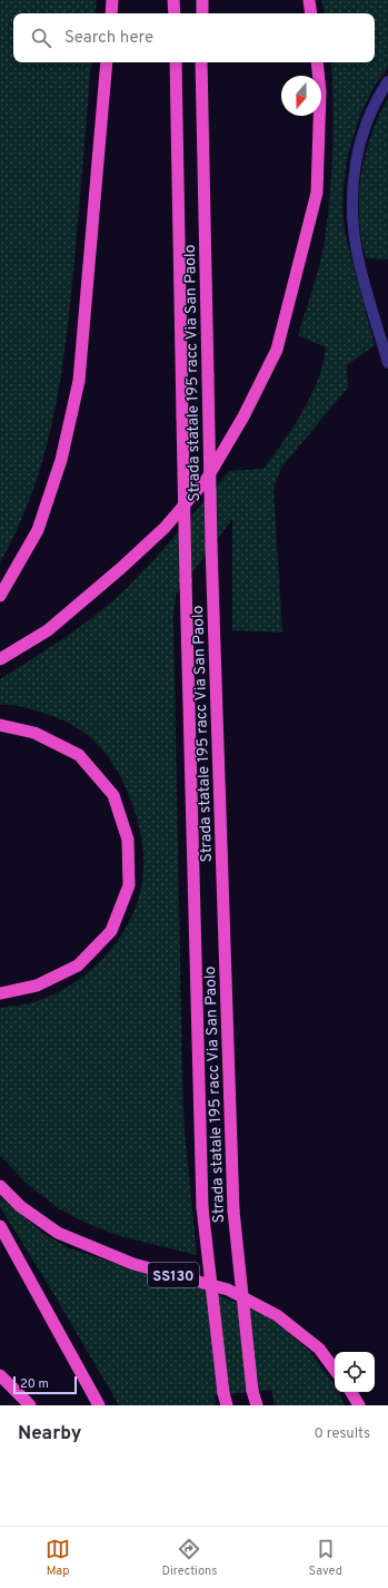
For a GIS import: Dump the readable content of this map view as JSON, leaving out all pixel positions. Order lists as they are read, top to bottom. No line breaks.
{"streets":{"highway":["Strada statale 195 racc Via San Paolo","SS130"]},"scale_bar":"20 m","north":"bottom","page":{"search":"Search here","scale":"20 m","heading":["Nearby","0 results"],"nav":["Map","Directions","Saved"]}}
